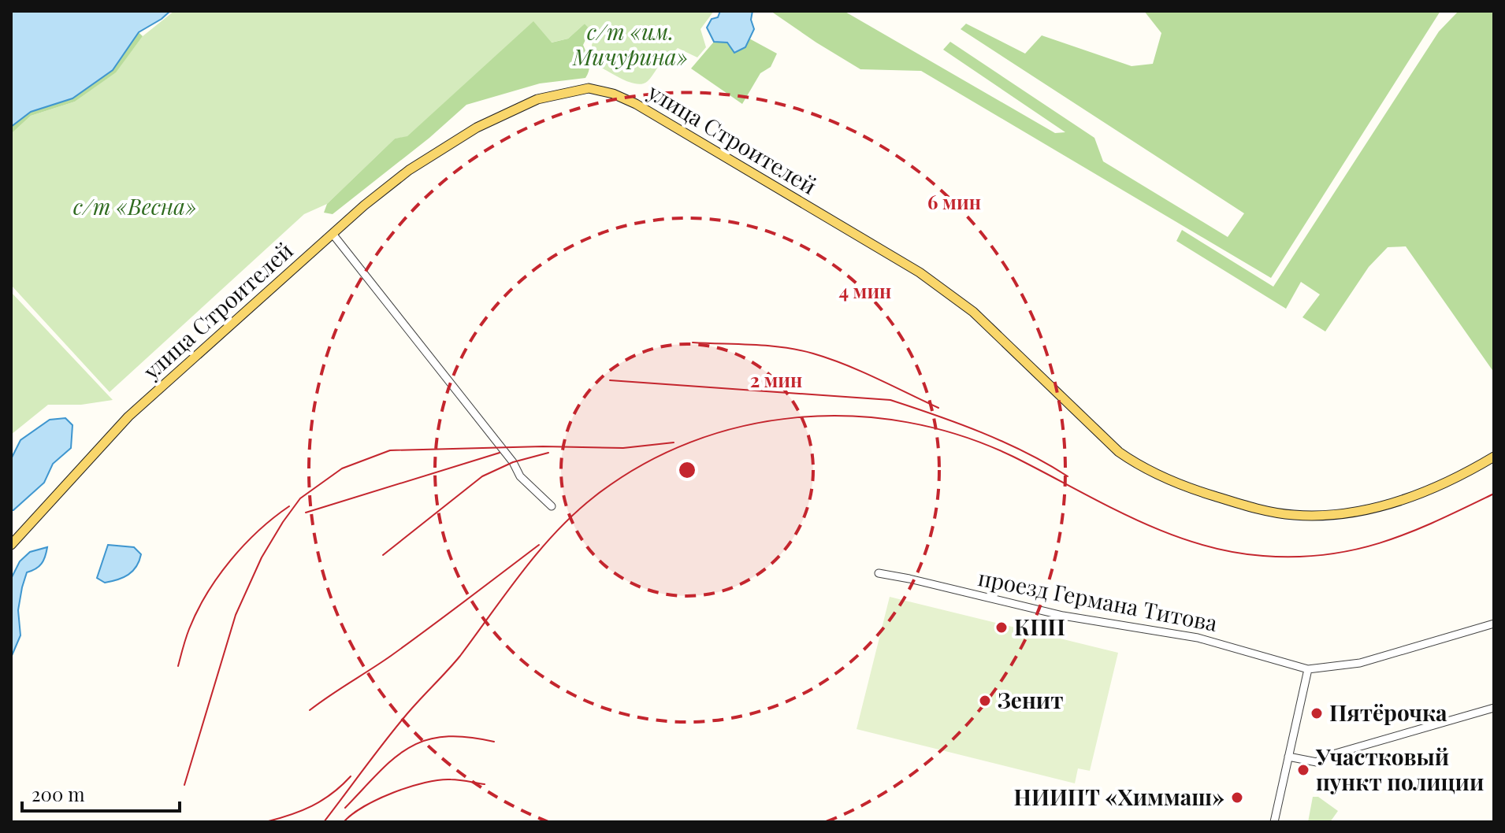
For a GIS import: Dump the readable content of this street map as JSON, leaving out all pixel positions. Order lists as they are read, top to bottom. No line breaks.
{"streets":{"main road":["улица Строителей"],"street":["проезд Германа Титова"]},"parks":["с/т «им. Мичурина»","с/т «Весна»"],"places":["КПП","Зенит","Пятёрочка","Участковый пункт полиции","НИИПТ «Химмаш»"],"scale_bar":"200 m","rings":["6 мин","4 мин","2 мин"]}
